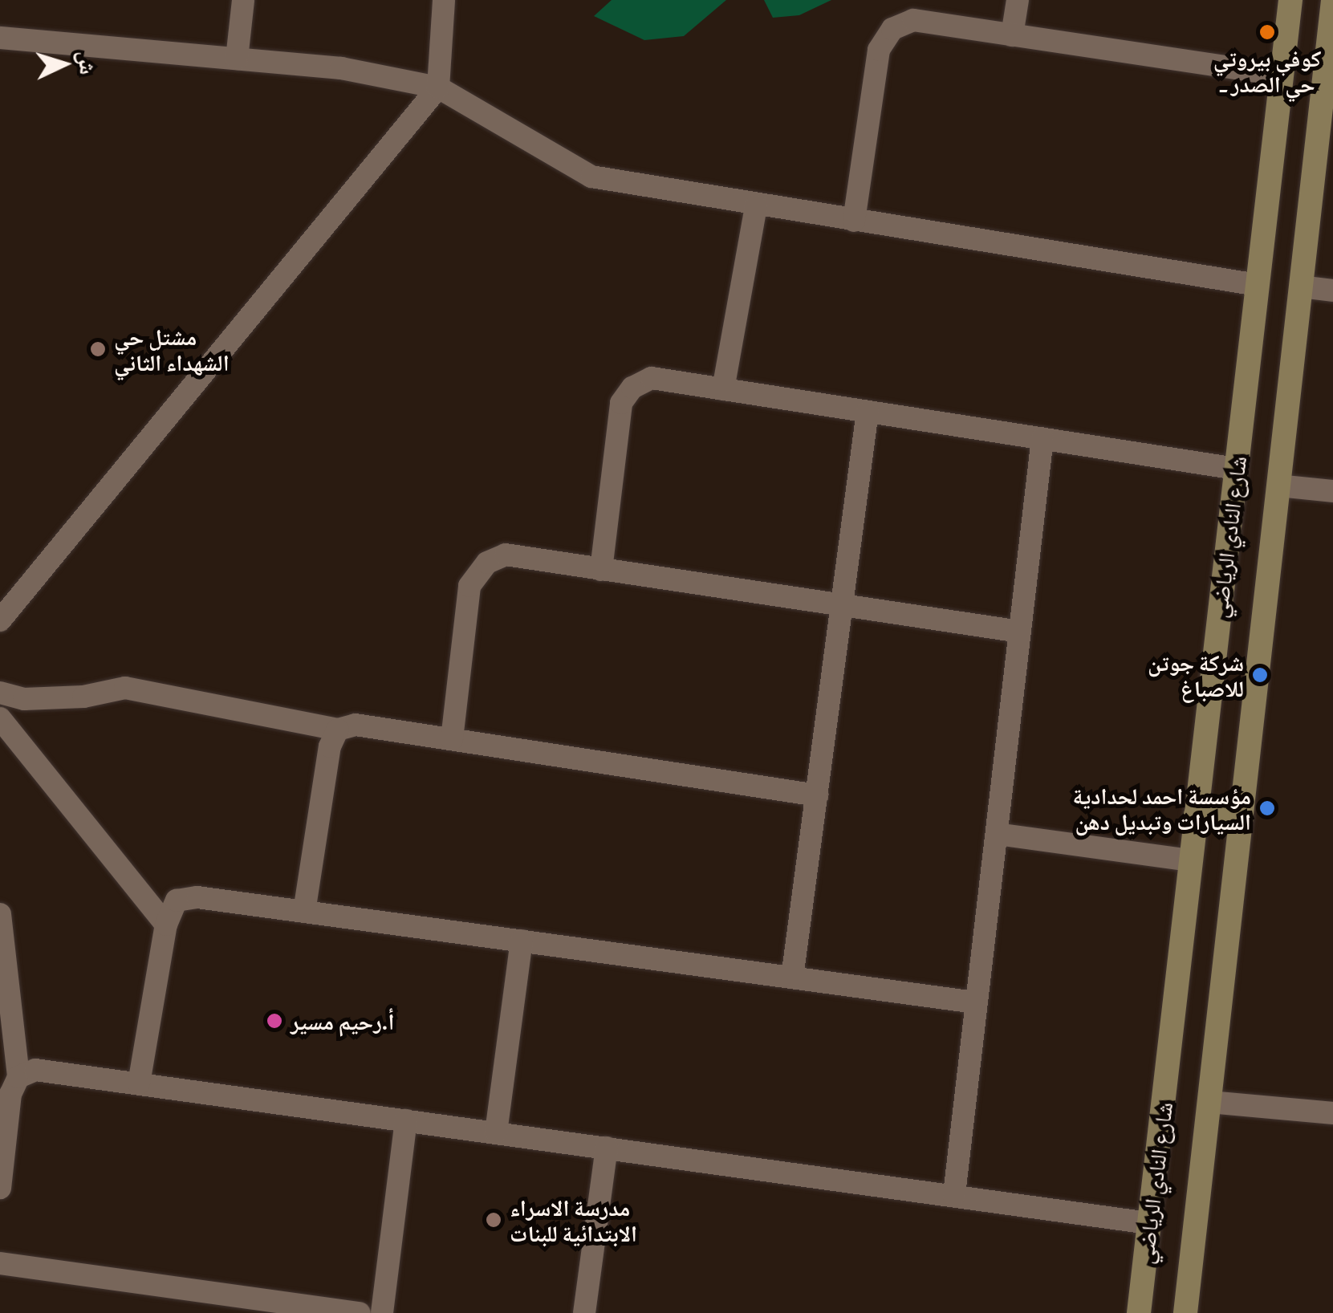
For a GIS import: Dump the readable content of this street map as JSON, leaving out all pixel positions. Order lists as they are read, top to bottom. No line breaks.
{"streets":{"main road":["شارع النادي الرياضي"]},"places":["كوفي بيروتي _حي الصدر","مشتل حي الشهداء الثاني","شركة جوتن للاصباغ","مؤسسة احمد لحدادية السيارات وتبديل دهن","أ.رحيم مسير","مدرسة الاسراء الابتدائية للبنات"],"north":"right"}
